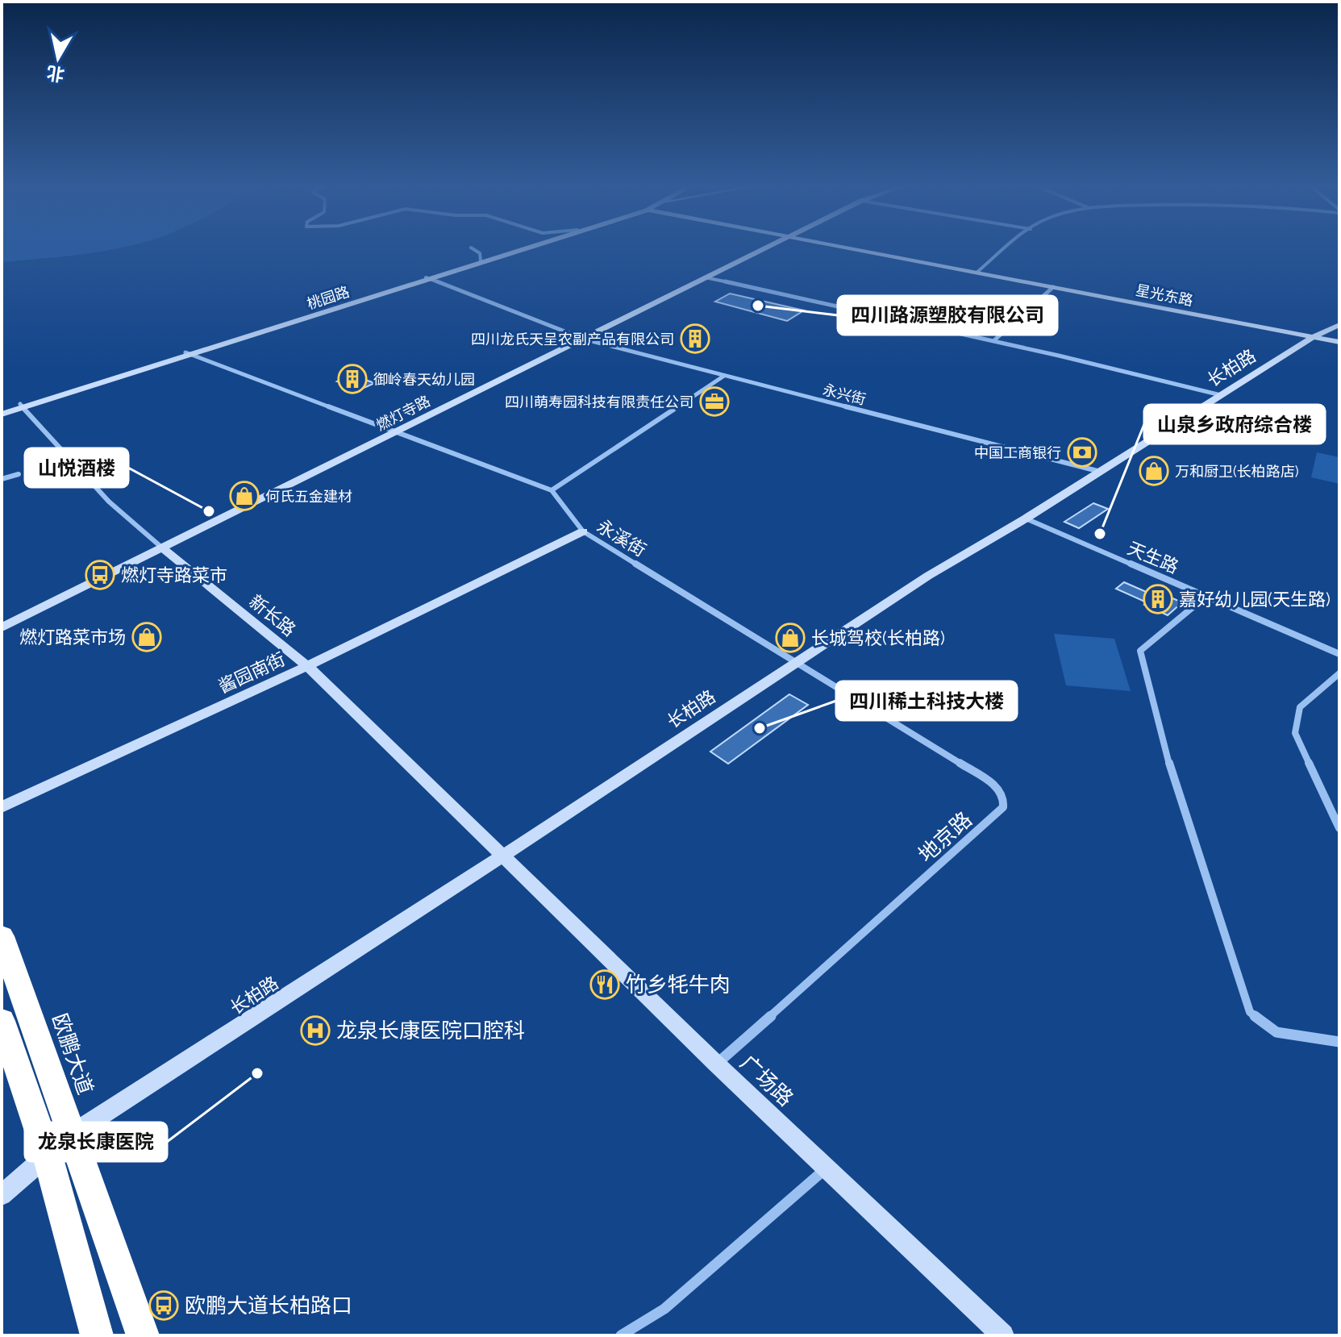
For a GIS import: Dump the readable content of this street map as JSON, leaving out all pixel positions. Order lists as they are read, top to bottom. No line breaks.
{"streets":{"highway":["欧鹏大道"],"street":["星光东路","桃园路","长柏路","永兴街","燃灯寺路","永溪街","天生路","新长路","酱园南街","地京路","广场路"]},"crossings":[["星光东路","长柏路"],["桃园路","永兴街"],["桃园路","新长路"],["长柏路","永兴街"],["长柏路","永溪街"],["长柏路","天生路"],["长柏路","新长路"],["长柏路","地京路"],["长柏路","欧鹏大道"],["长柏路","广场路"],["永兴街","燃灯寺路"],["燃灯寺路","新长路"],["永溪街","酱园南街"],["永溪街","地京路"],["新长路","酱园南街"],["新长路","广场路"],["地京路","广场路"]],"places":{"other":["四川路源塑胶有限公司","山悦酒楼","山泉乡政府综合楼","四川稀土科技大楼","龙泉长康医院"],"building":["四川龙氏天呈农副产品有限公司","御岭春天幼儿园","嘉好幼儿园(天生路)"],"office":["四川萌寿园科技有限责任公司"],"bank":["中国工商银行"],"shop":["万和厨卫(长柏路店)","何氏五金建材","燃灯路菜市场","长城驾校(长柏路)"],"bus stop":["燃灯寺路菜市","欧鹏大道长柏路口"],"restaurant":["竹乡牦牛肉"],"hospital":["龙泉长康医院口腔科"]},"north":"bottom"}
